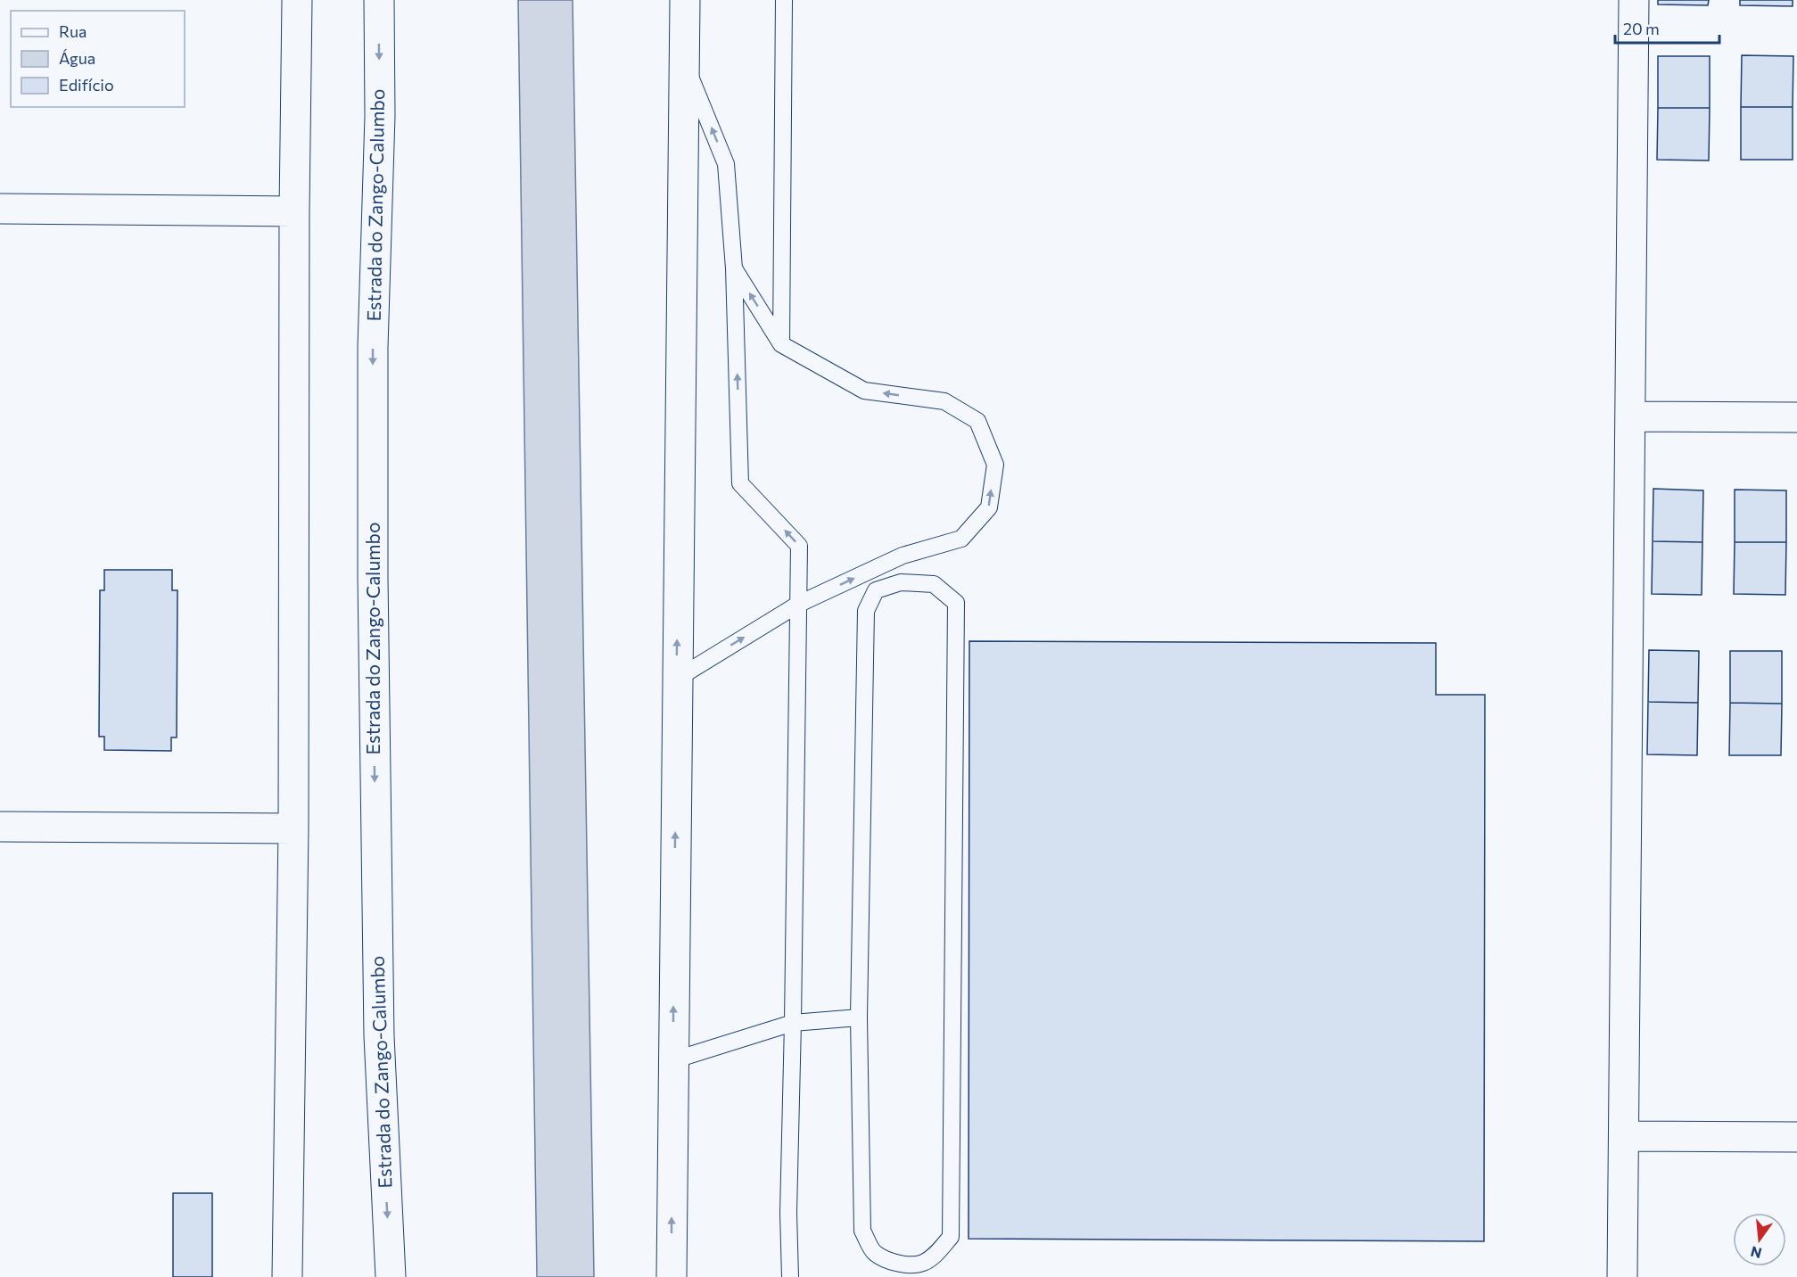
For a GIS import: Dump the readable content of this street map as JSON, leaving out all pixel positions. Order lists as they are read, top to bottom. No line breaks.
{"streets":{"street":["Estrada do Zango-Calumbo"]},"legend":["Rua","Água","Edifício"],"scale_bar":"20 m","north":"bottom"}
